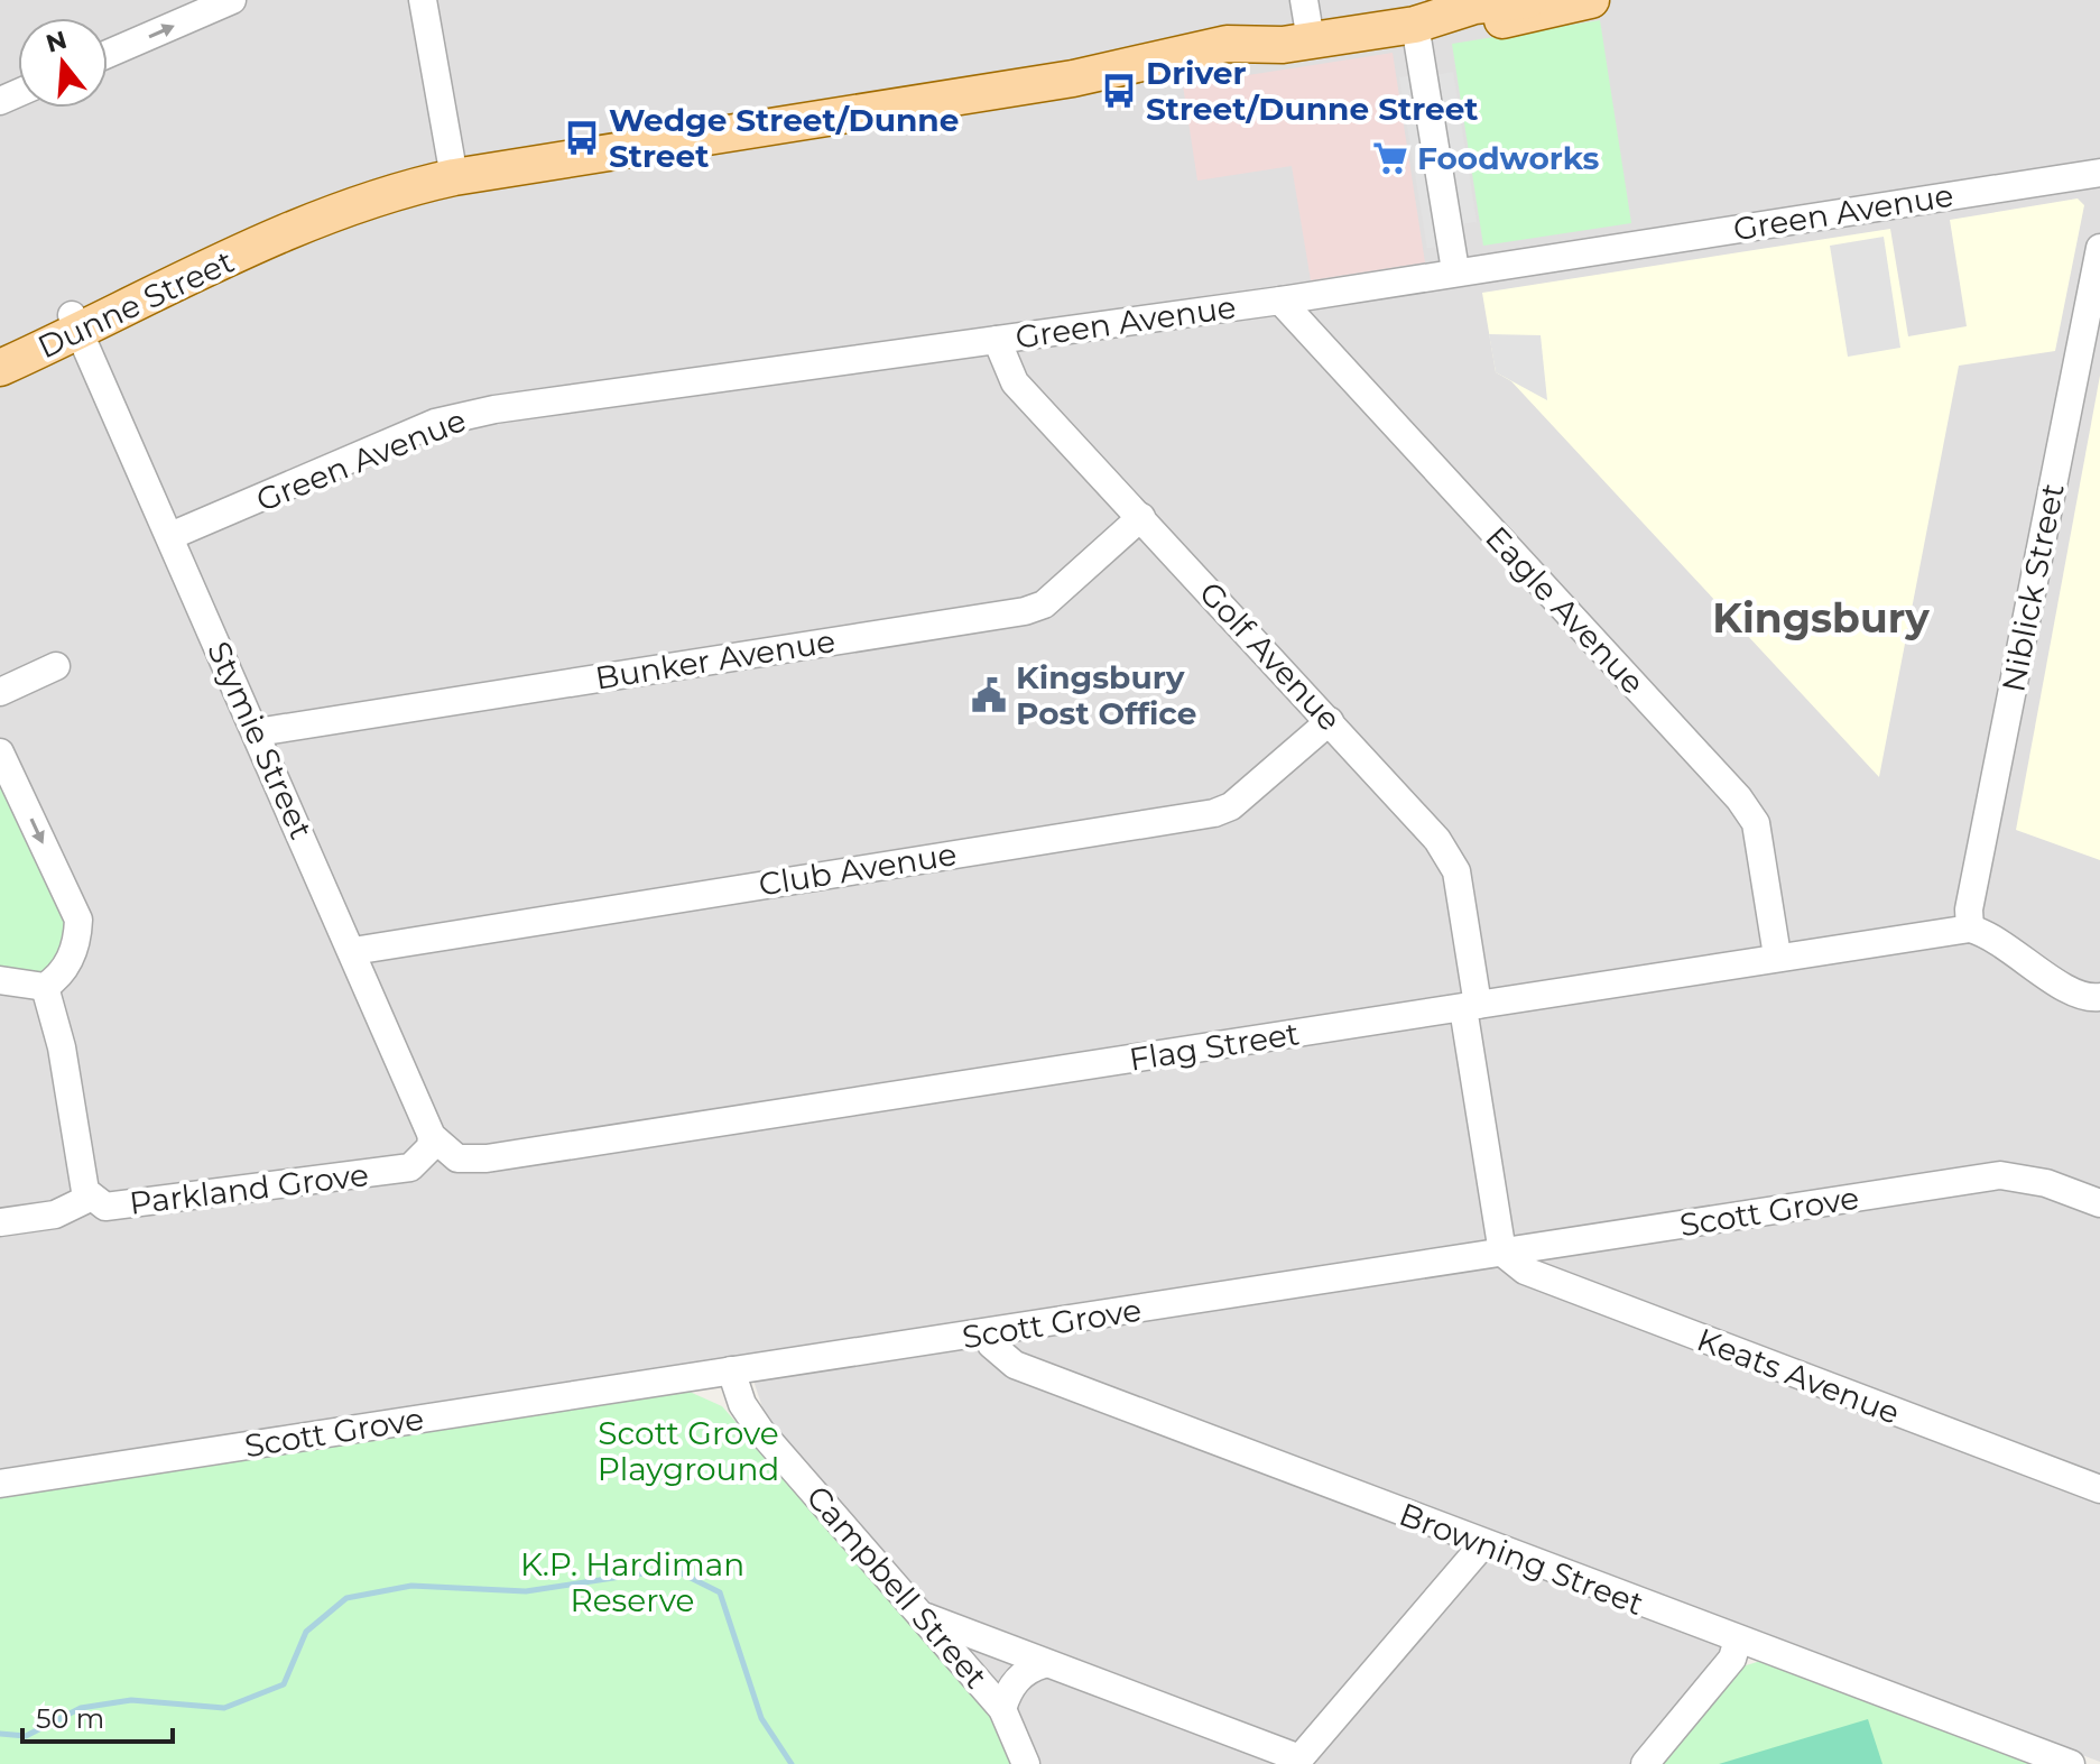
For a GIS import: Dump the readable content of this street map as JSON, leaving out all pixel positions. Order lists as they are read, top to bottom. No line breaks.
{"streets":{"main road":["Dunne Street"],"street":["Green Avenue","Niblick Street","Eagle Avenue","Golf Avenue","Bunker Avenue","Stymie Street","Club Avenue","Flag Street","Parkland Grove","Scott Grove","Keats Avenue","Browning Street","Campbell Street"]},"crossings":[["Green Avenue","Eagle Avenue"],["Green Avenue","Golf Avenue"],["Green Avenue","Stymie Street"],["Dunne Street","Stymie Street"],["Niblick Street","Flag Street"],["Eagle Avenue","Flag Street"],["Golf Avenue","Bunker Avenue"],["Golf Avenue","Club Avenue"],["Golf Avenue","Flag Street"],["Golf Avenue","Scott Grove"],["Golf Avenue","Keats Avenue"],["Bunker Avenue","Stymie Street"],["Stymie Street","Club Avenue"],["Stymie Street","Flag Street"],["Stymie Street","Parkland Grove"],["Scott Grove","Keats Avenue"],["Scott Grove","Browning Street"],["Scott Grove","Campbell Street"]],"districts":["Kingsbury"],"parks":["Scott Grove Playground","K.P. Hardiman Reserve"],"places":{"bus stop":["Driver Street/Dunne Street","Wedge Street/Dunne Street"],"supermarket":["Foodworks"],"public building":["Kingsbury Post Office"]},"scale_bar":"50 m","north":"top"}
